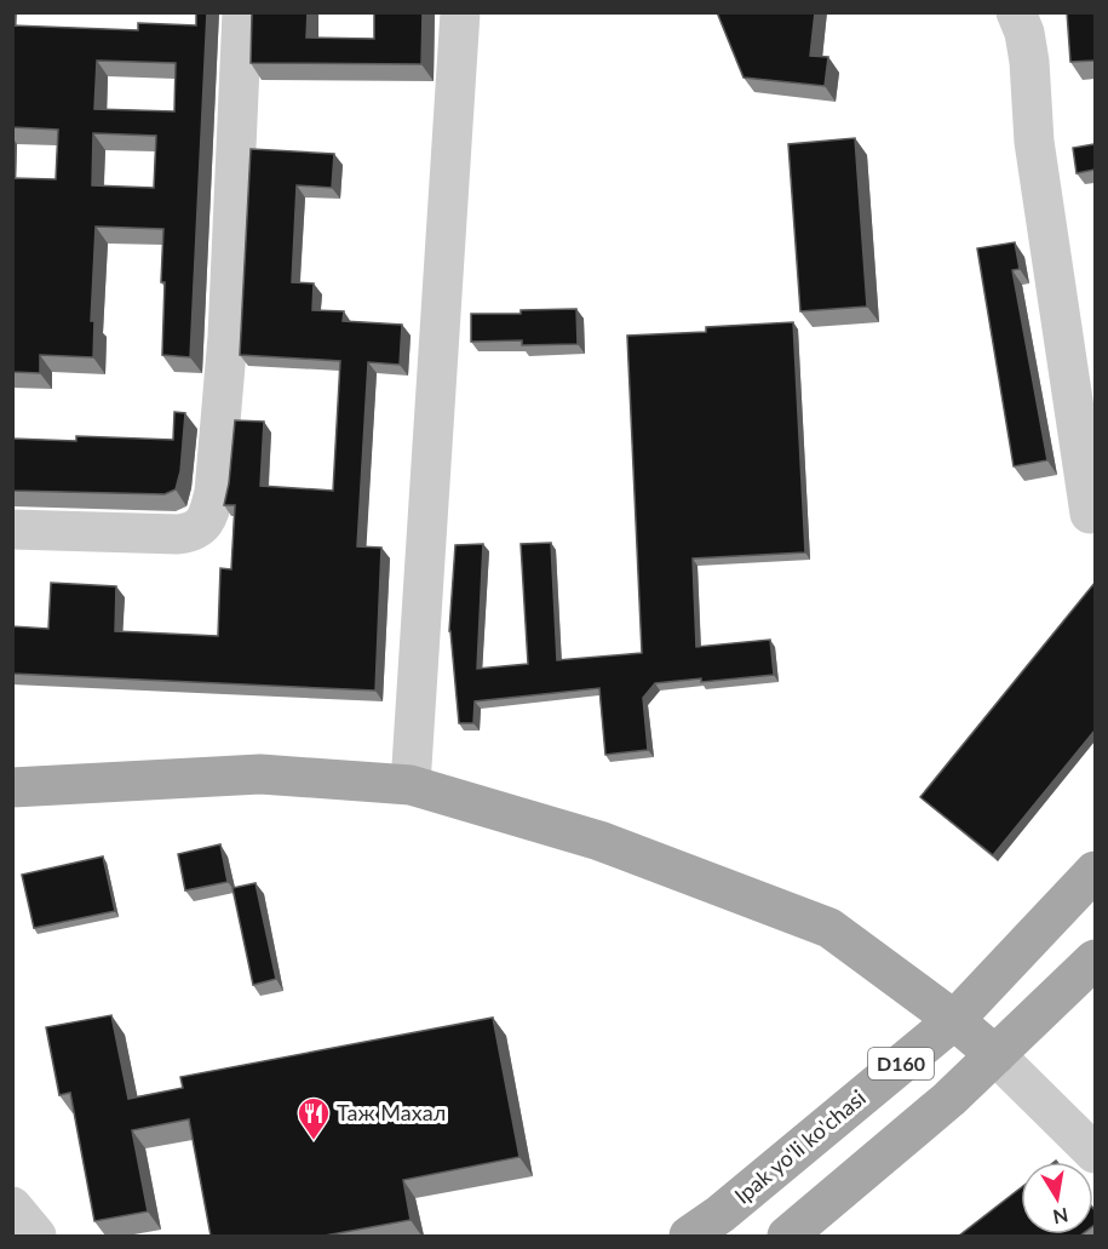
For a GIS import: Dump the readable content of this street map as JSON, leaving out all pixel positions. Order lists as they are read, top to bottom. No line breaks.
{"streets":{"main road":["D160","Ipak yo'li ko'chasi"]},"places":{"restaurant":["Таж Махал"]},"north":"bottom"}
